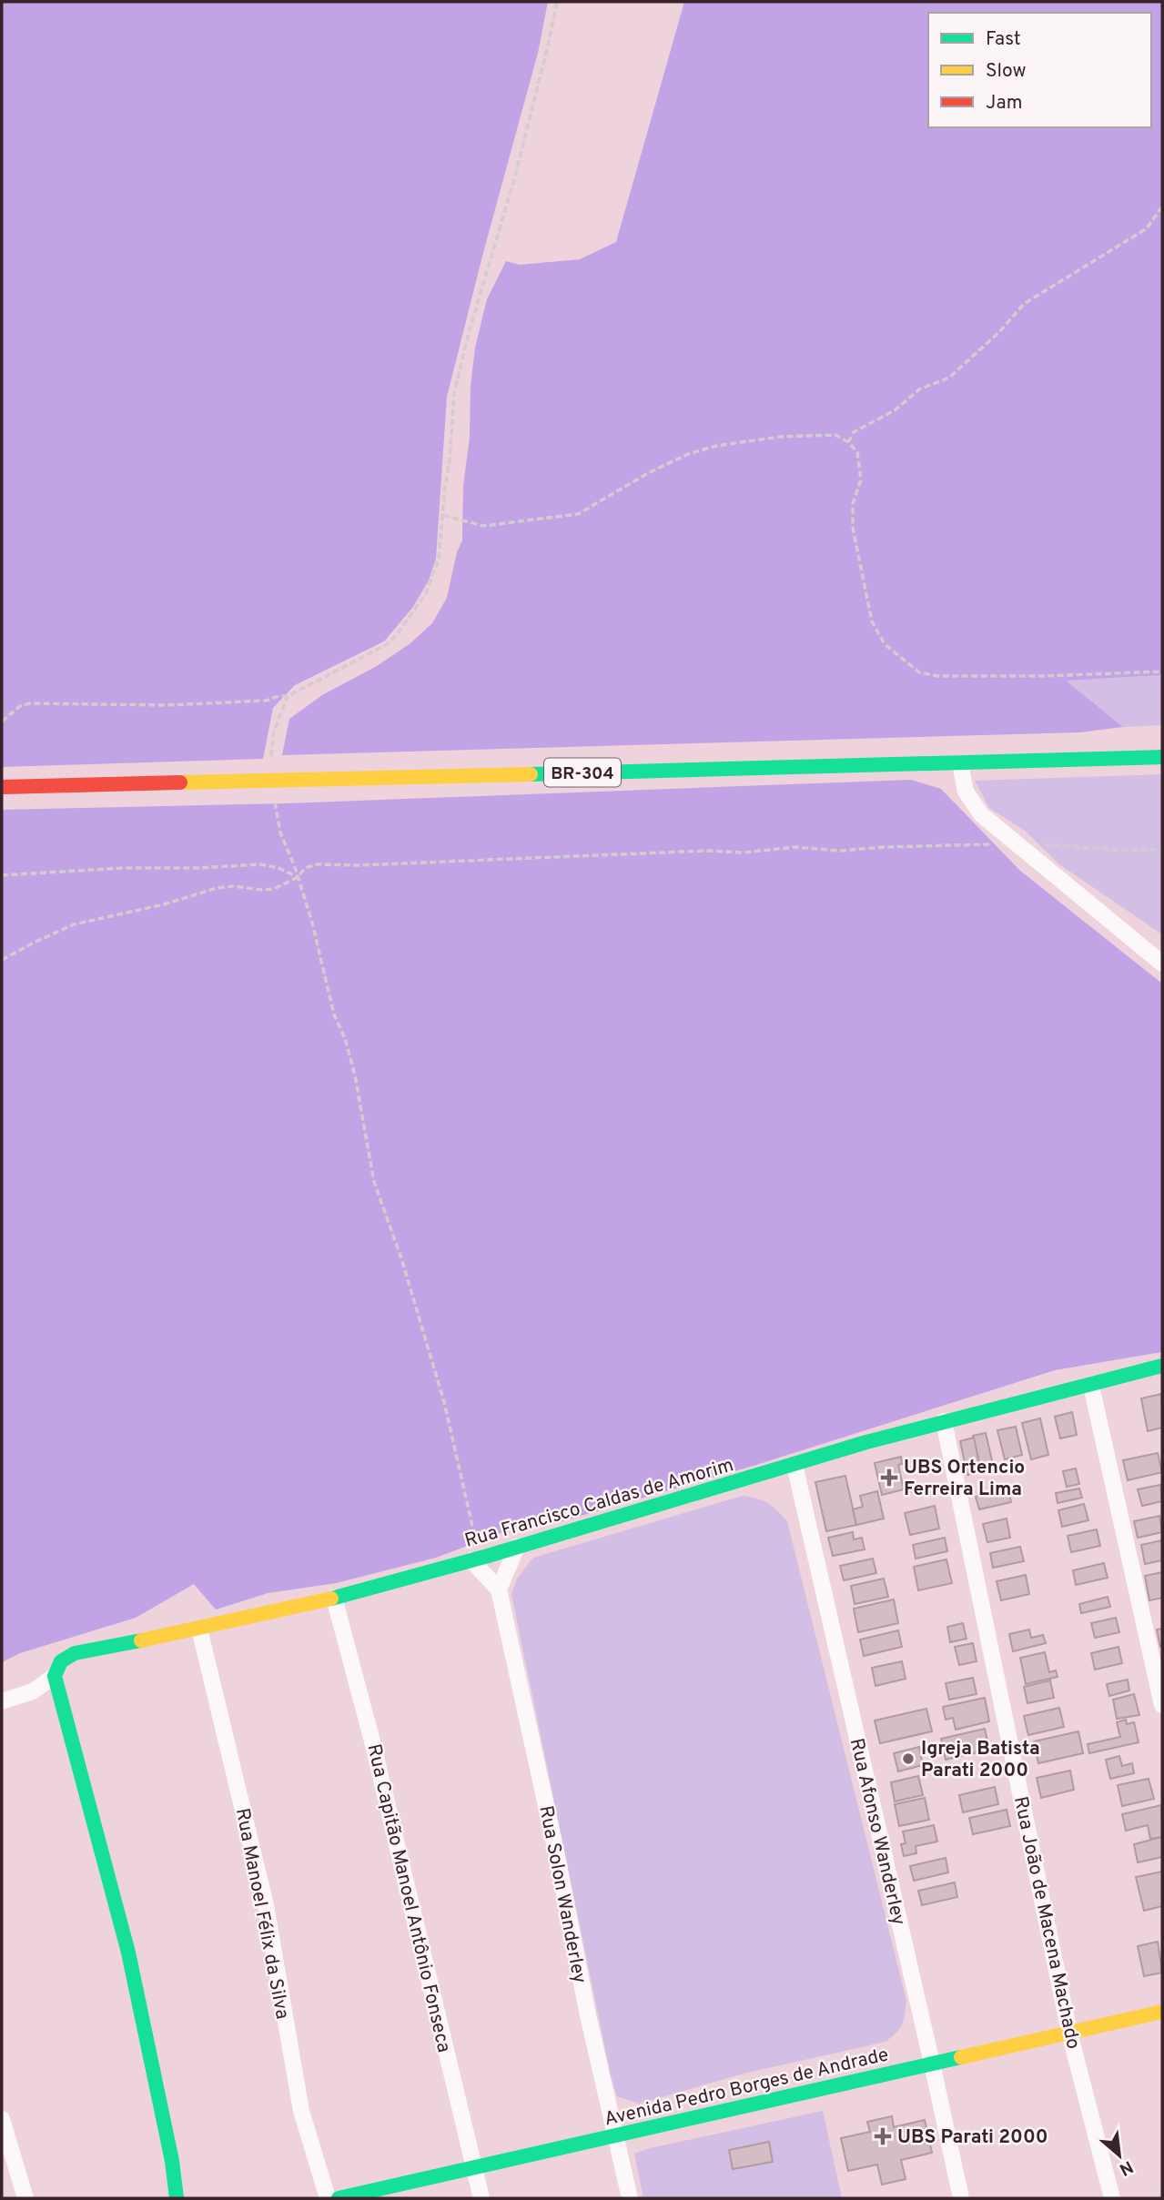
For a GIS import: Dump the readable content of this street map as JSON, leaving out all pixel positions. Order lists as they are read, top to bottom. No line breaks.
{"streets":{"main road":["BR-304","Rua Francisco Caldas de Amorim","Avenida Pedro Borges de Andrade"],"street":["Rua Afonso Wanderley","Rua Solon Wanderley","Rua Capitão Manoel Antônio Fonseca","Rua Manoel Félix da Silva","Rua João de Macena Machado"]},"crossings":[["Rua Francisco Caldas de Amorim","Rua Afonso Wanderley"],["Rua Francisco Caldas de Amorim","Rua Capitão Manoel Antônio Fonseca"],["Rua Francisco Caldas de Amorim","Rua Manoel Félix da Silva"],["Rua Francisco Caldas de Amorim","Rua João de Macena Machado"],["Rua Afonso Wanderley","Avenida Pedro Borges de Andrade"],["Rua Solon Wanderley","Avenida Pedro Borges de Andrade"],["Rua Capitão Manoel Antônio Fonseca","Avenida Pedro Borges de Andrade"],["Rua João de Macena Machado","Avenida Pedro Borges de Andrade"]],"places":{"health":["UBS Ortencio Ferreira Lima","UBS Parati 2000"],"other":["Igreja Batista Parati 2000"]},"legend":["Fast","Slow","Jam"],"north":"bottom right"}
